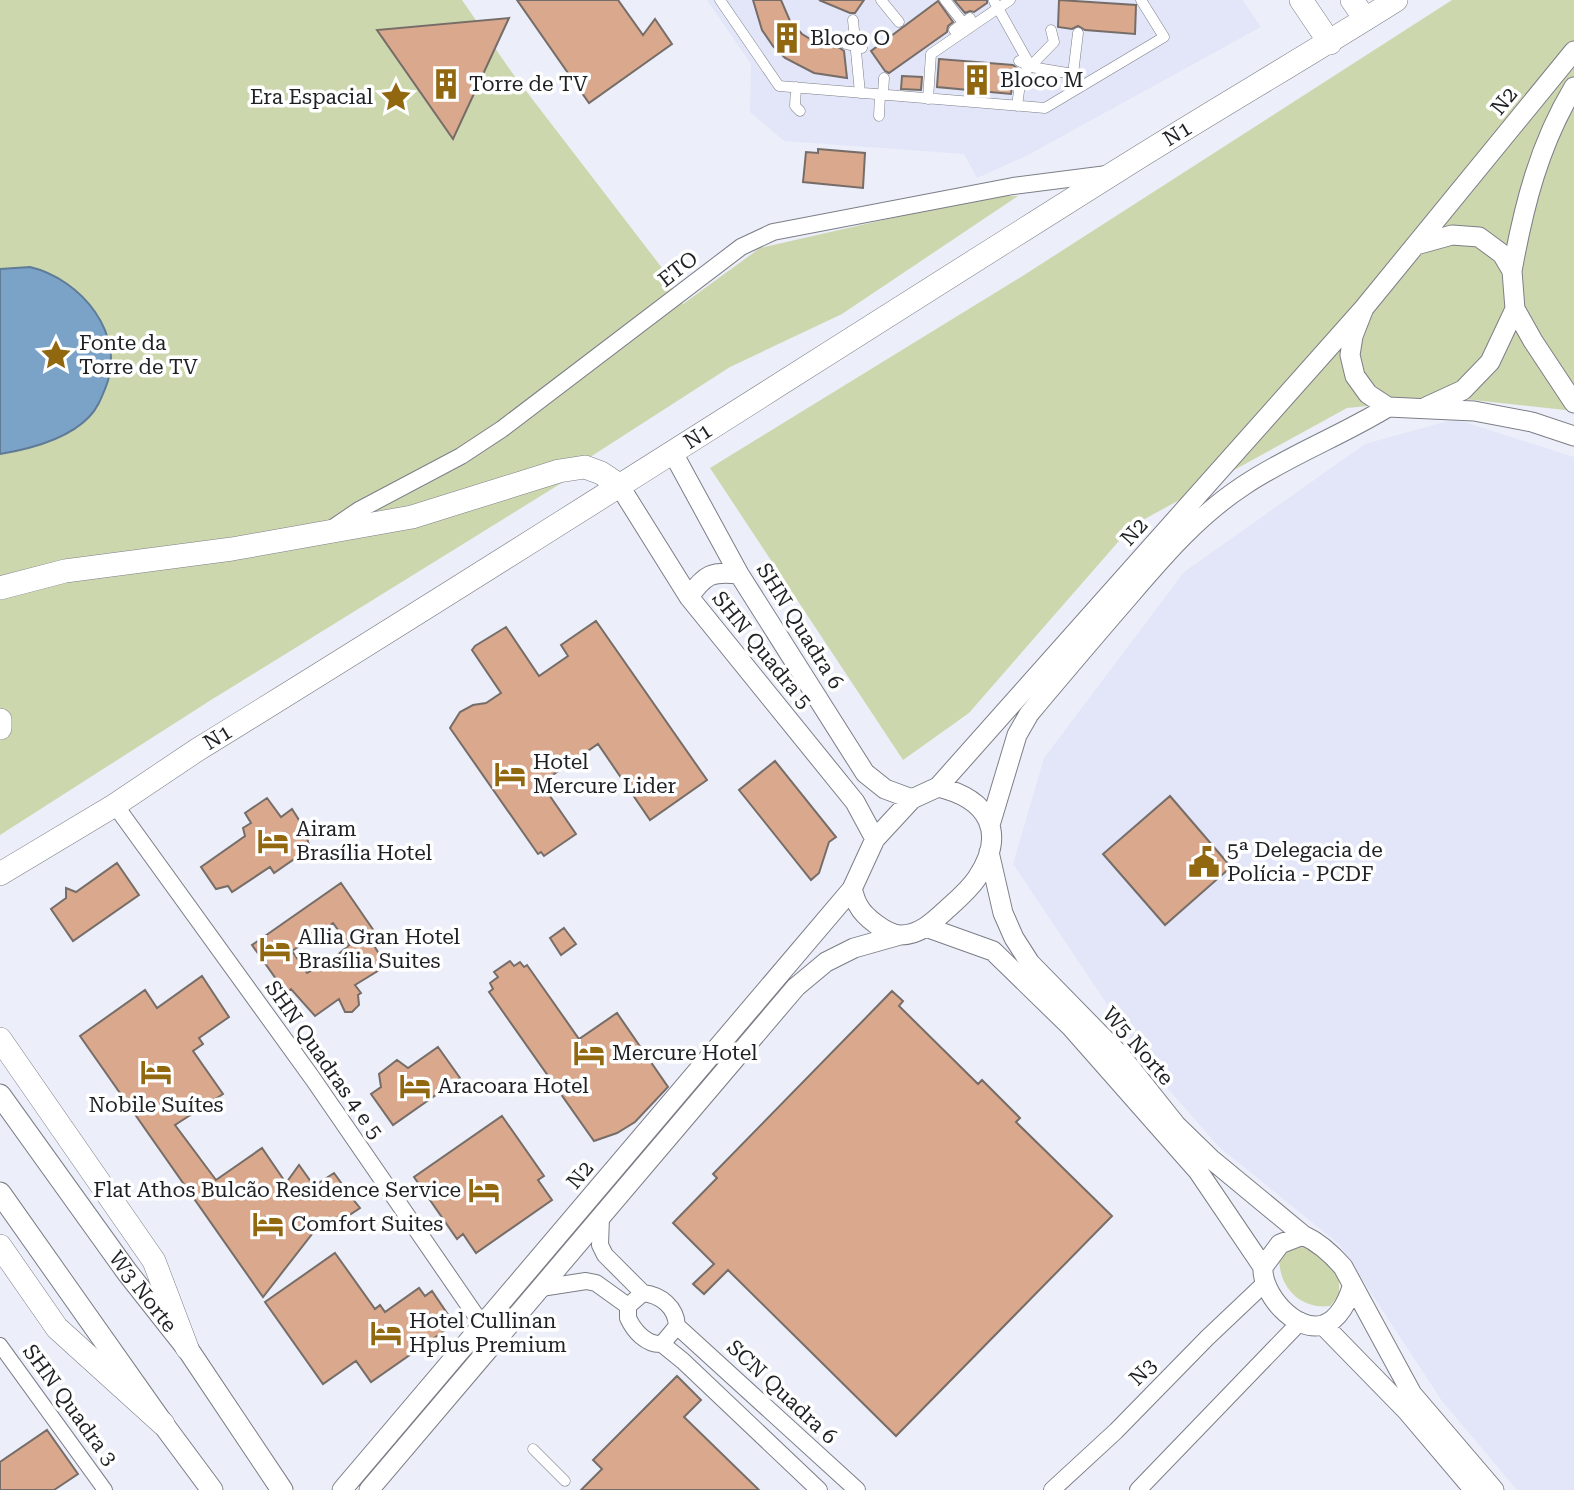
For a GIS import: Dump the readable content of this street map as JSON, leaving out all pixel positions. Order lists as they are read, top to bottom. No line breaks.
{"streets":{"highway":["N1"],"main road":["N2","SHN Quadra 6","SHN Quadra 5","W5 Norte","W3 Norte"],"street":["ETO","SHN Quadras 4 e 5","N3","SCN Quadra 6","SHN Quadra 3"]},"crossings":[["N2","SHN Quadra 6"],["N2","SHN Quadra 5"],["N2","W5 Norte"],["N2","SHN Quadras 4 e 5"],["N1","ETO"],["N1","SHN Quadra 6"],["N1","SHN Quadra 5"],["N1","SHN Quadras 4 e 5"],["SHN Quadra 6","SHN Quadra 5"],["SHN Quadra 6","W5 Norte"],["SHN Quadra 5","W5 Norte"],["W5 Norte","N3"]],"places":{"building":["Bloco O","Bloco M","Torre de TV"],"place":["Era Espacial","Fonte da Torre de TV"],"hotel":["Hotel Mercure Lider","Airam Brasília Hotel","Allia Gran Hotel Brasília Suites","Mercure Hotel","Nobile Suítes","Aracoara Hotel","Flat Athos Bulcão Residence Service","Comfort Suites","Hotel Cullinan Hplus Premium"],"public building":["5ª Delegacia de Polícia - PCDF"]}}
